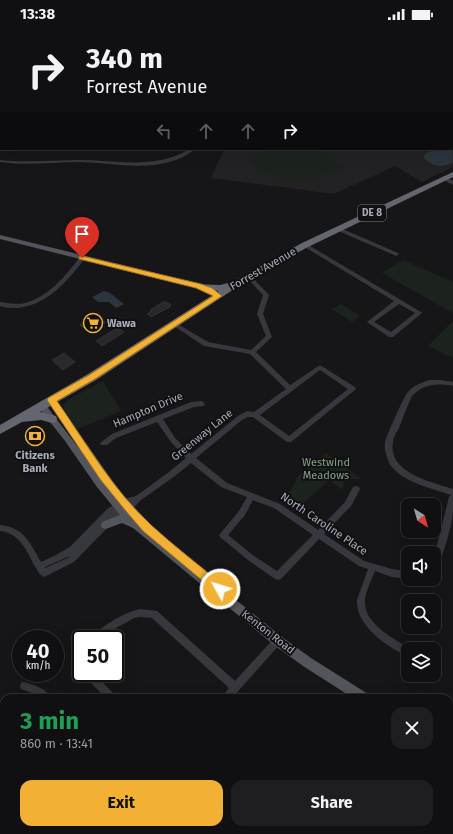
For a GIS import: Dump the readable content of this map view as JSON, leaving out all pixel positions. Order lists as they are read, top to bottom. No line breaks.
{"streets":{"highway":["DE 8","Forrest Avenue"],"main road":["Kenton Road"],"street":["Hampton Drive","Greenway Lane","North Caroline Place"]},"crossings":[["Forrest Avenue","Kenton Road"],["Hampton Drive","North Caroline Place"],["Greenway Lane","North Caroline Place"],["Greenway Lane","Kenton Road"]],"parks":["Westwind Meadows"],"places":{"supermarket":["Wawa"],"bank":["Citizens Bank"]},"north":"bottom right","page":{"status":"13:38","turn":["340 m","Forrest Avenue"],"speed":"40 km/h","limit":"50","heading":["3 min","860 m · 13:41"],"buttons":["Exit","Share"]}}
